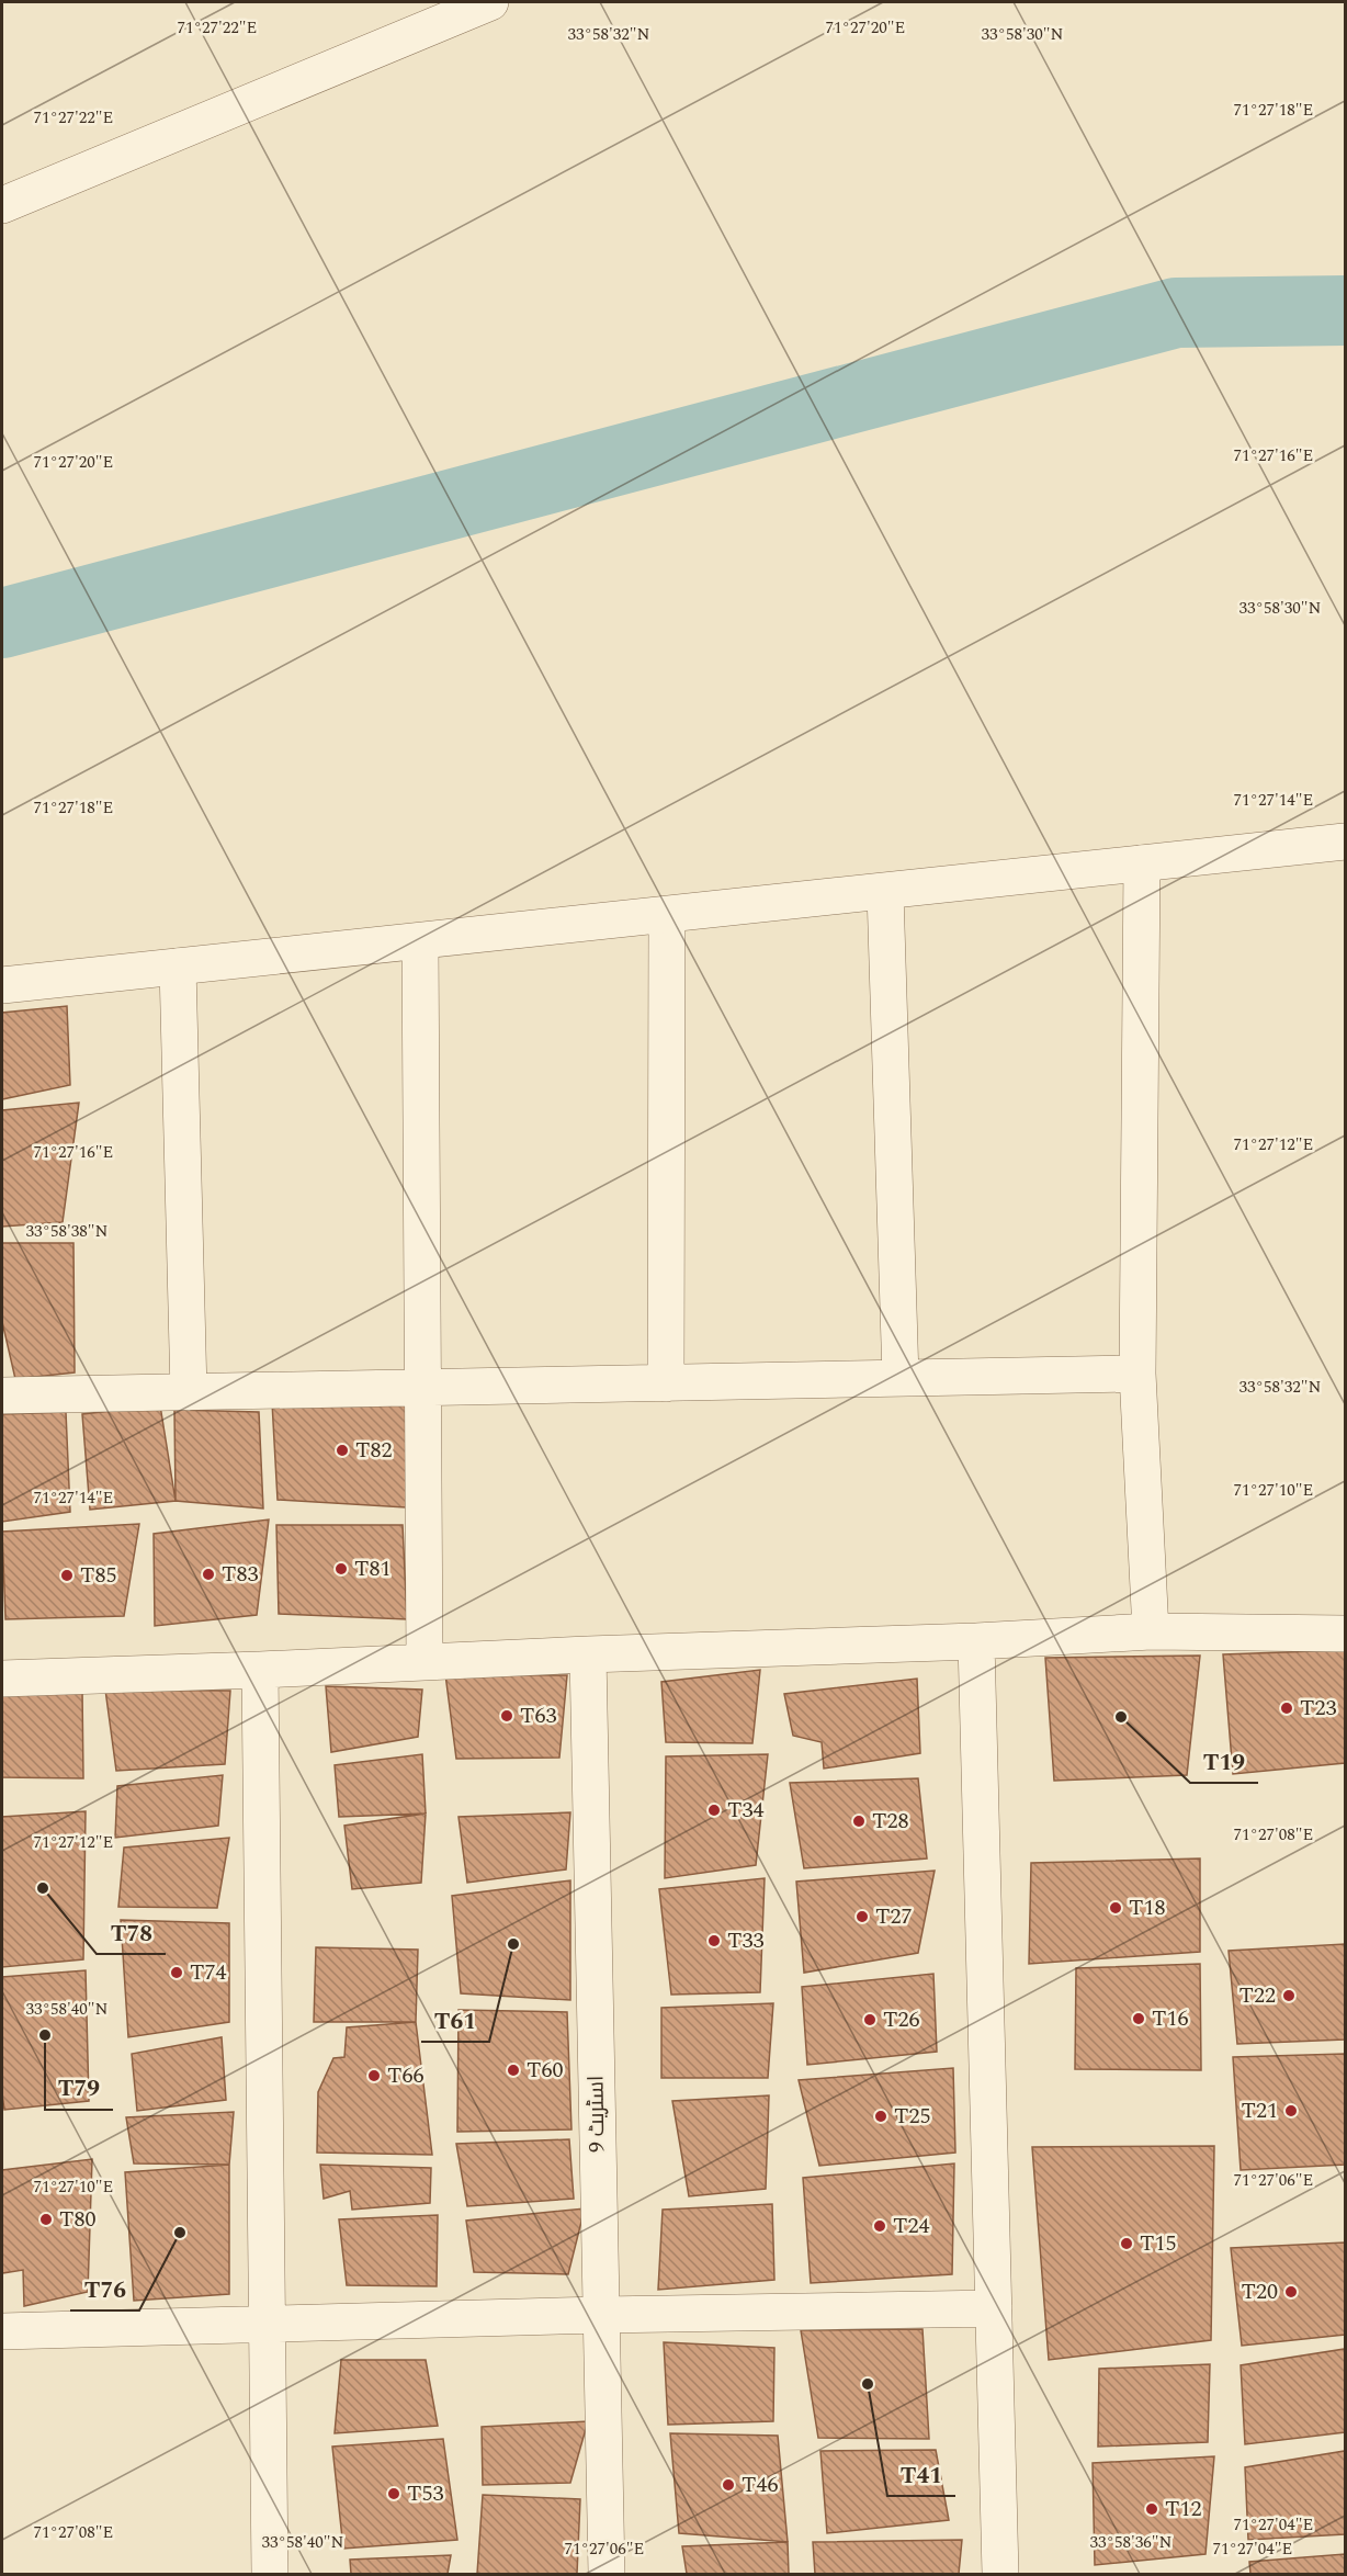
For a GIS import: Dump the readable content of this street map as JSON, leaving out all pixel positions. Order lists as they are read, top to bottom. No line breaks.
{"streets":{"street":["اسٹریٹ 9"]},"places":["T82","T81","T83","T85","T23","T63","T19","T34","T28","T78","T18","T27","T33","T61","T74","T22","T16","T26","T79","T60","T66","T21","T25","T80","T24","T76","T15","T20","T41","T46","T53","T12"],"coordinates":["71°27'22\"E","71°27'20\"E","33°58'32\"N","33°58'30\"N","71°27'18\"E","71°27'16\"E","71°27'14\"E","71°27'12\"E","33°58'38\"N","71°27'10\"E","71°27'08\"E","33°58'40\"N","71°27'06\"E","71°27'04\"E","33°58'36\"N"]}
